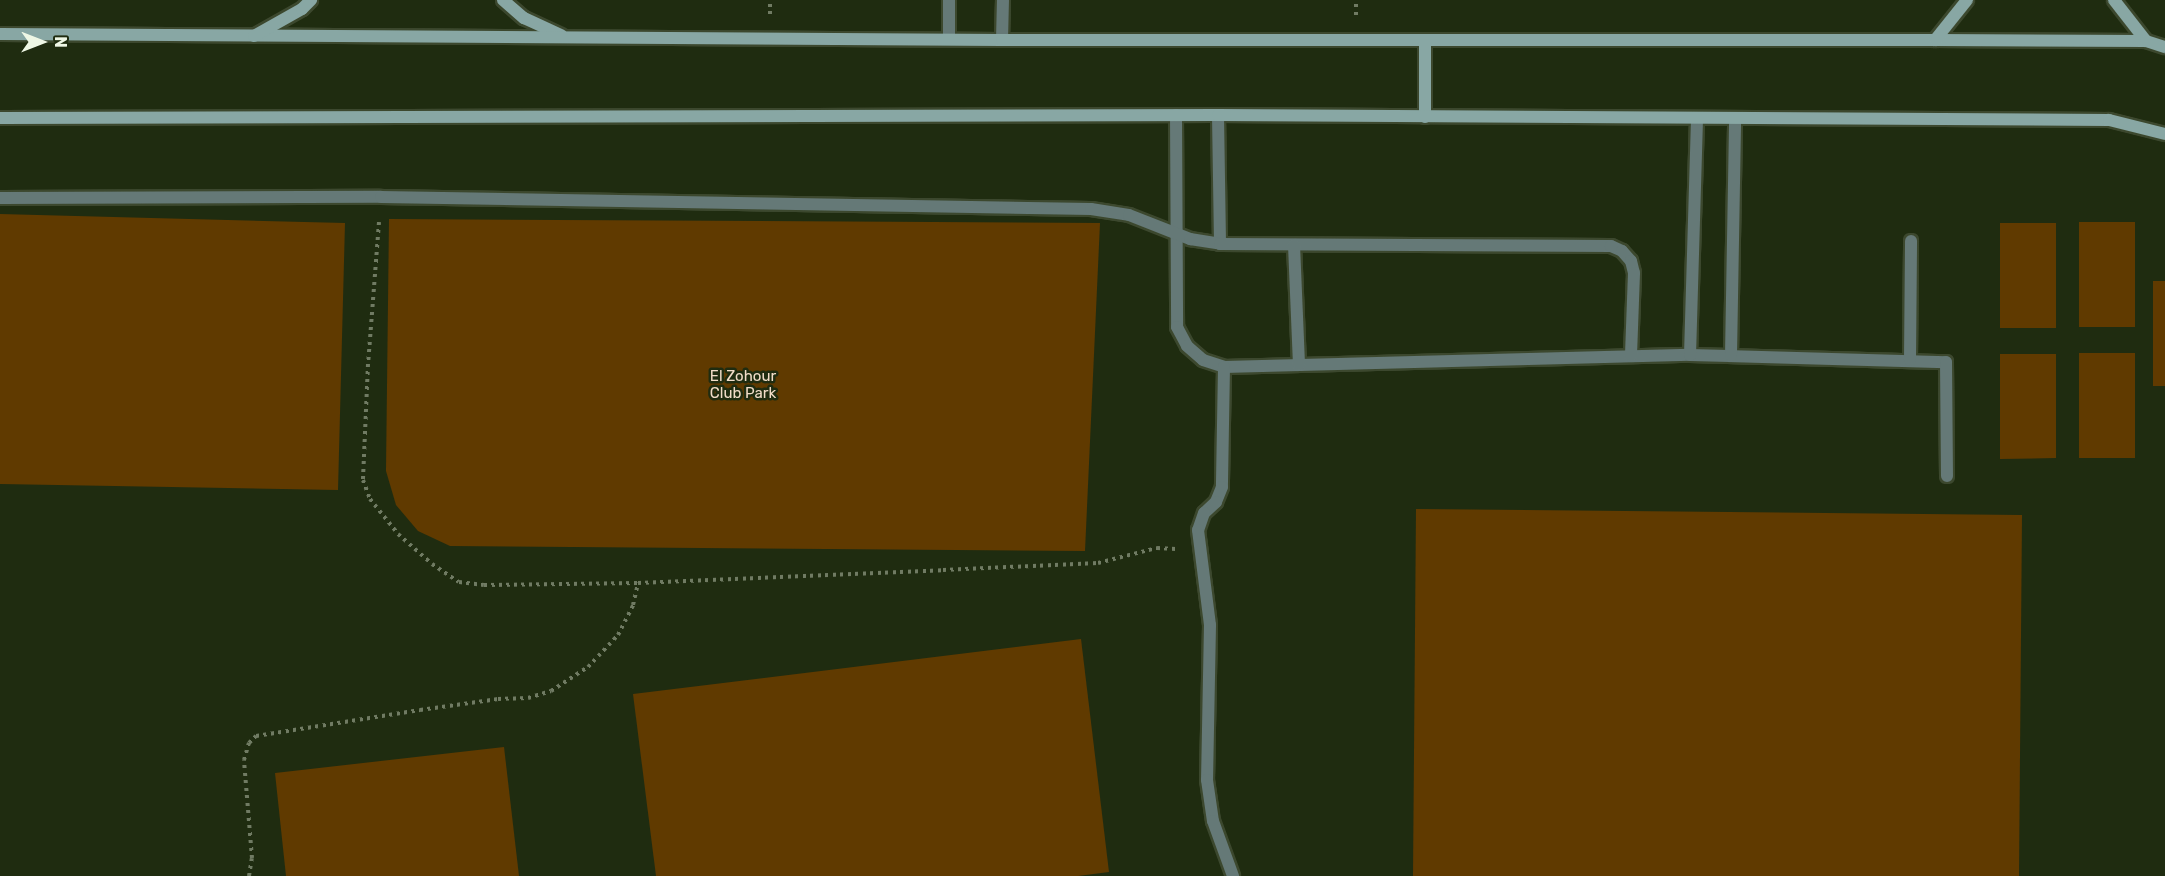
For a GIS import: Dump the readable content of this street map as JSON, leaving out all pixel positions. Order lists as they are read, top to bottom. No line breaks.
{"parks":["El Zohour Club Park"],"north":"right"}
